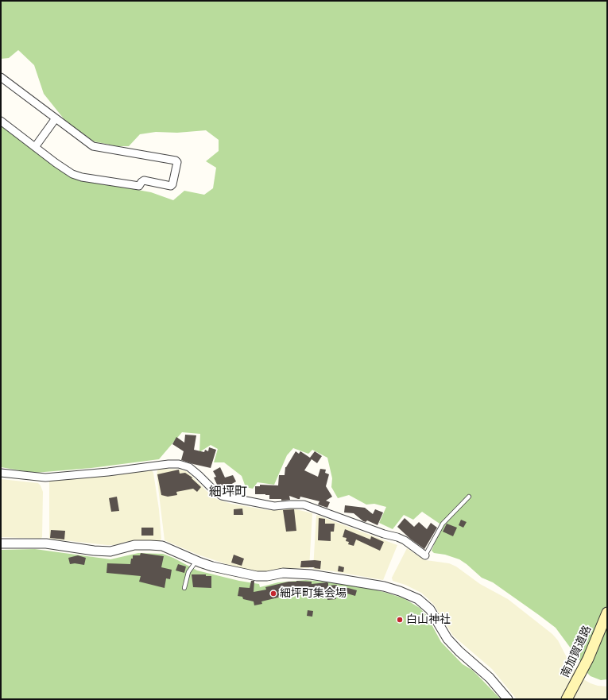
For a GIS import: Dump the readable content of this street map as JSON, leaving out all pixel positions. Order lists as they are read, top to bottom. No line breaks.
{"streets":{"main road":["南加賀道路"]},"districts":["細坪町"],"places":["細坪町集会場","白山神社"]}
